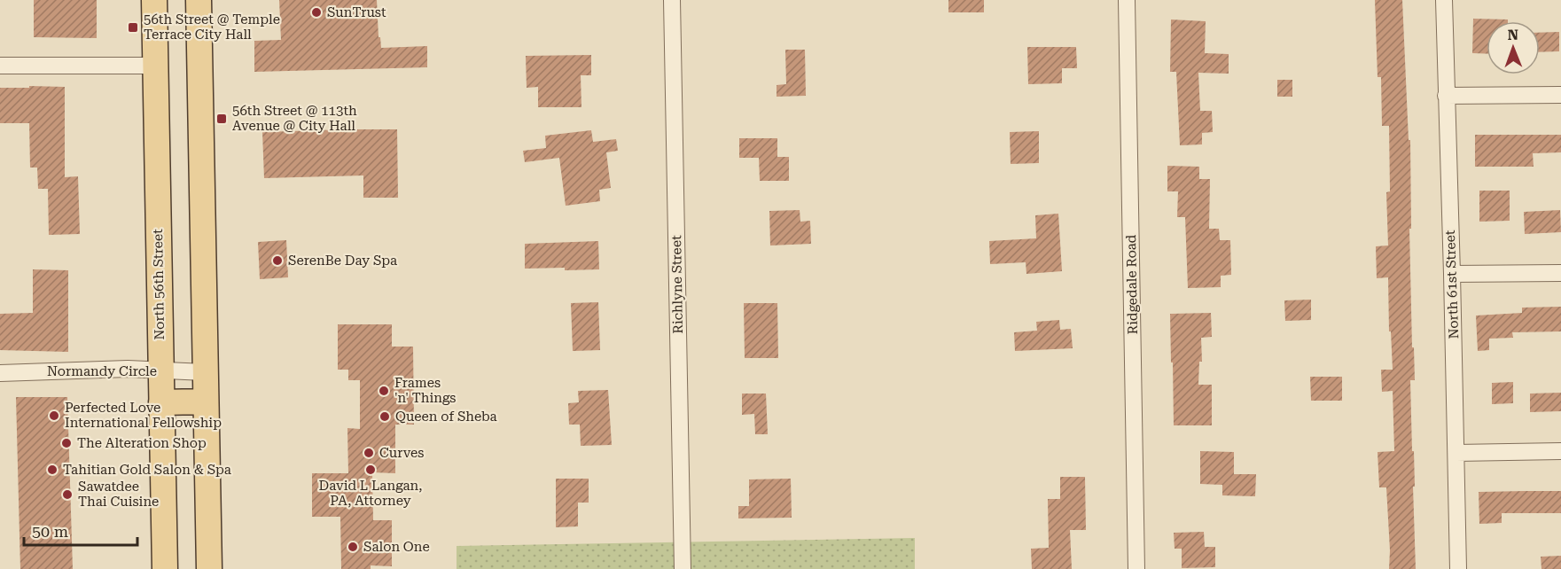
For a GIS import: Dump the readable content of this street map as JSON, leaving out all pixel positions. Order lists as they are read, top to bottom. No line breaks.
{"streets":{"main road":["North 56th Street"],"street":["Richlyne Street","Ridgedale Road","North 61st Street","Normandy Circle"]},"crossings":[["North 56th Street","Normandy Circle"]],"places":{"other":["SunTrust","SerenBe Day Spa","Frames 'n' Things","Perfected Love International Fellowship","Queen of Sheba","The Alteration Shop","Curves","Tahitian Gold Salon & Spa","David L Langan, PA, Attorney","Sawatdee Thai Cuisine","Salon One"],"transit":["56th Street @ Temple Terrace City Hall","56th Street @ 113th Avenue @ City Hall"]},"scale_bar":"50 m","north":"top"}
